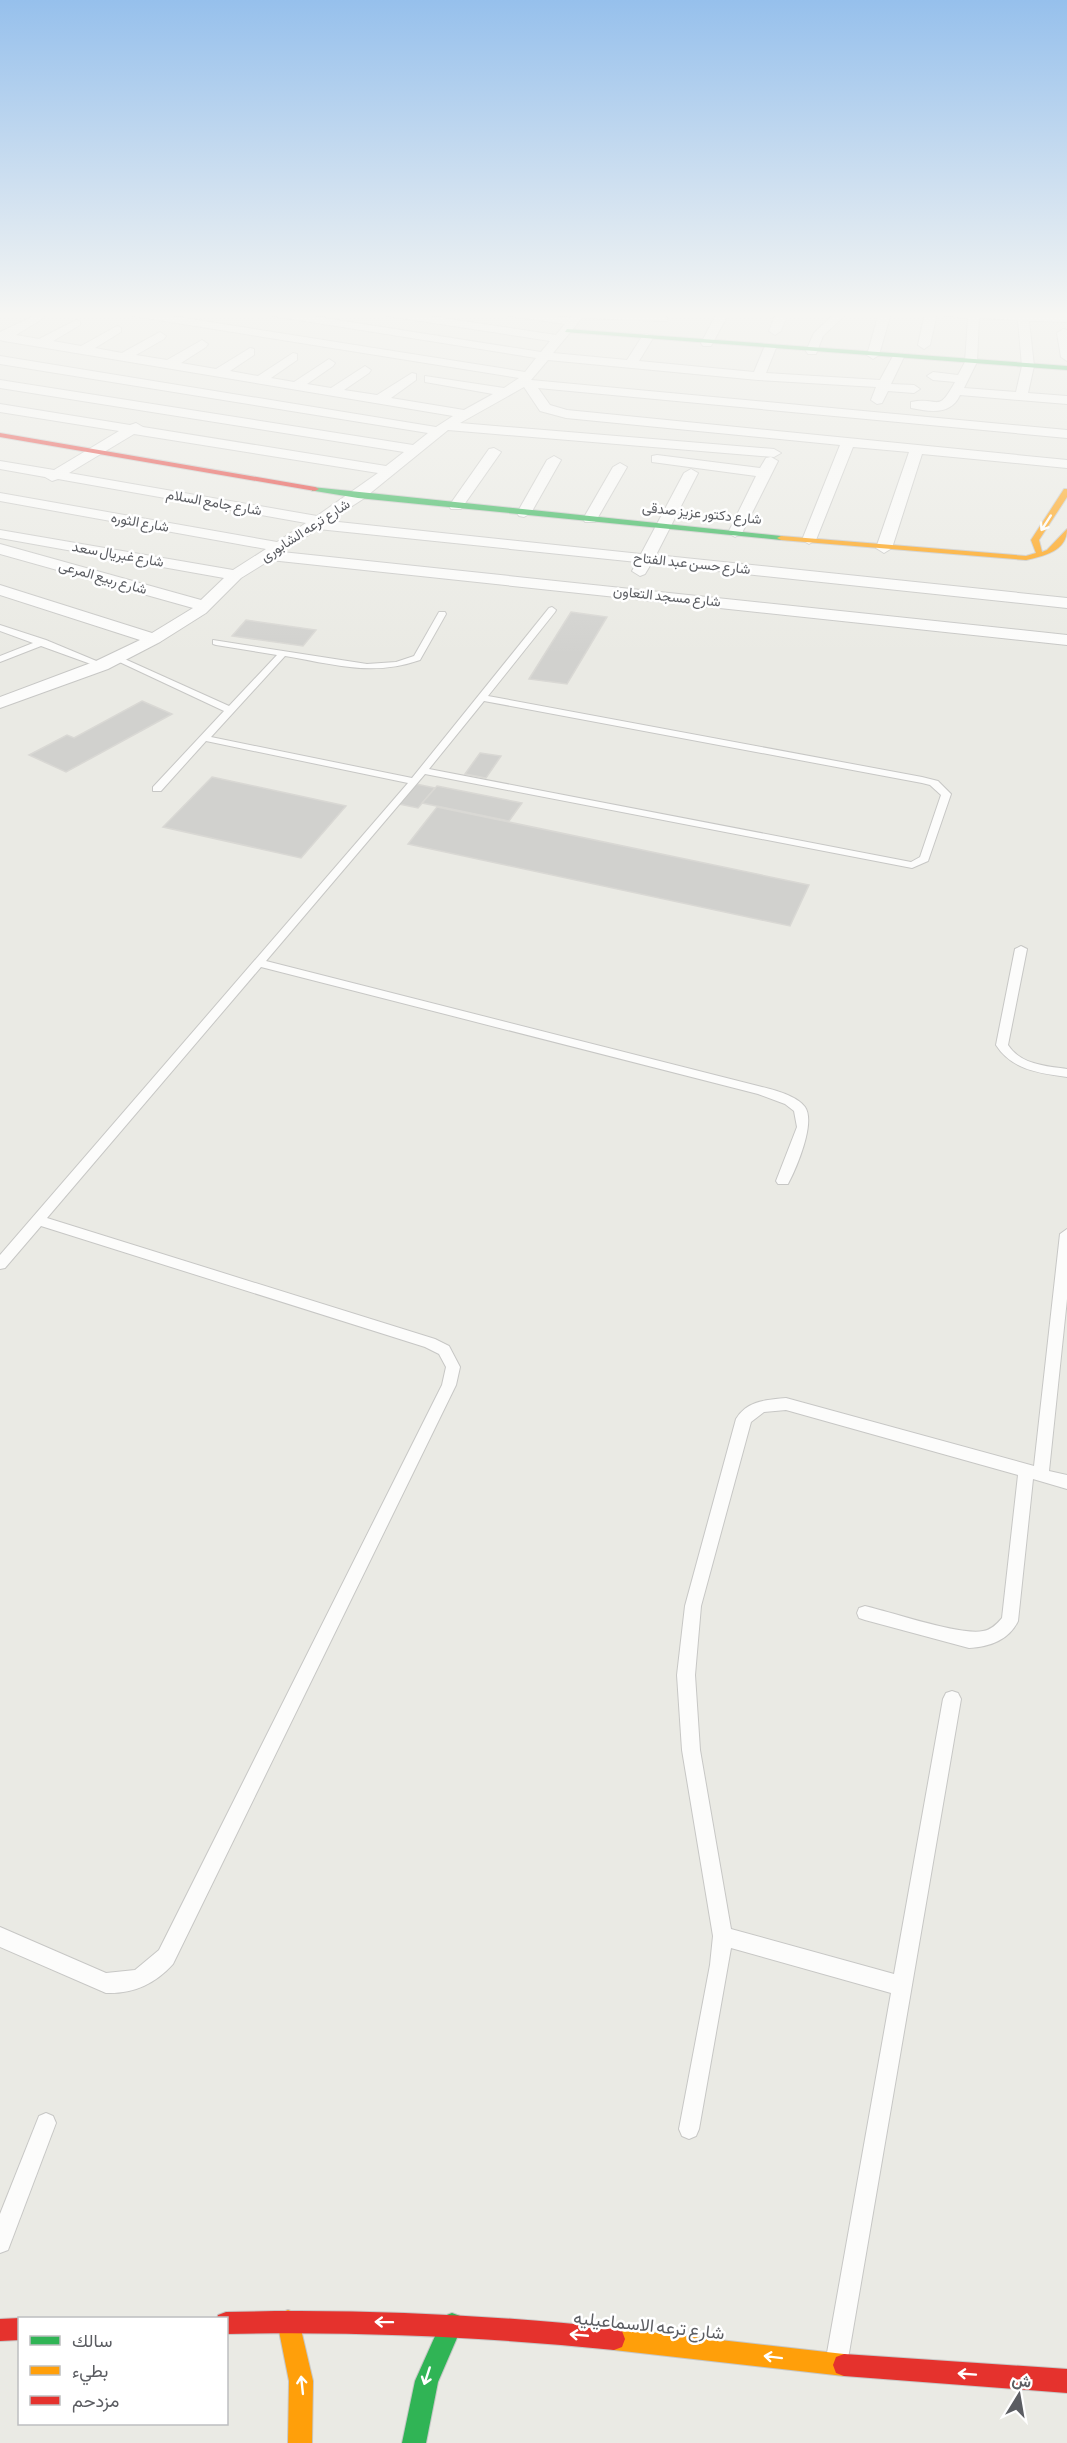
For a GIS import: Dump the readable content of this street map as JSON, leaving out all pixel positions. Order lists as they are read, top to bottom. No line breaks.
{"streets":{"street":["شارع جامع السلام","شارع دكتور عزيز صدقى","شارع الثوره","شارع ترعه الشابورى","شارع غبريال سعد","شارع حسن عبد الفتاح","شارع ربيع المرعى","شارع مسجد التعاون","شارع ترعه الاسماعيليه"]},"crossings":[["شارع جامع السلام","شارع ترعه الشابورى"],["شارع جامع السلام","شارع حسن عبد الفتاح"],["شارع دكتور عزيز صدقى","شارع ترعه الشابورى"],["شارع الثوره","شارع ترعه الشابورى"],["شارع الثوره","شارع مسجد التعاون"],["شارع ترعه الشابورى","شارع غبريال سعد"],["شارع ترعه الشابورى","شارع حسن عبد الفتاح"],["شارع ترعه الشابورى","شارع ربيع المرعى"],["شارع ترعه الشابورى","شارع مسجد التعاون"]],"one_way":["شارع ترعه الاسماعيليه"],"legend":["سالك","بطيء","مزدحم"],"north":"top"}
